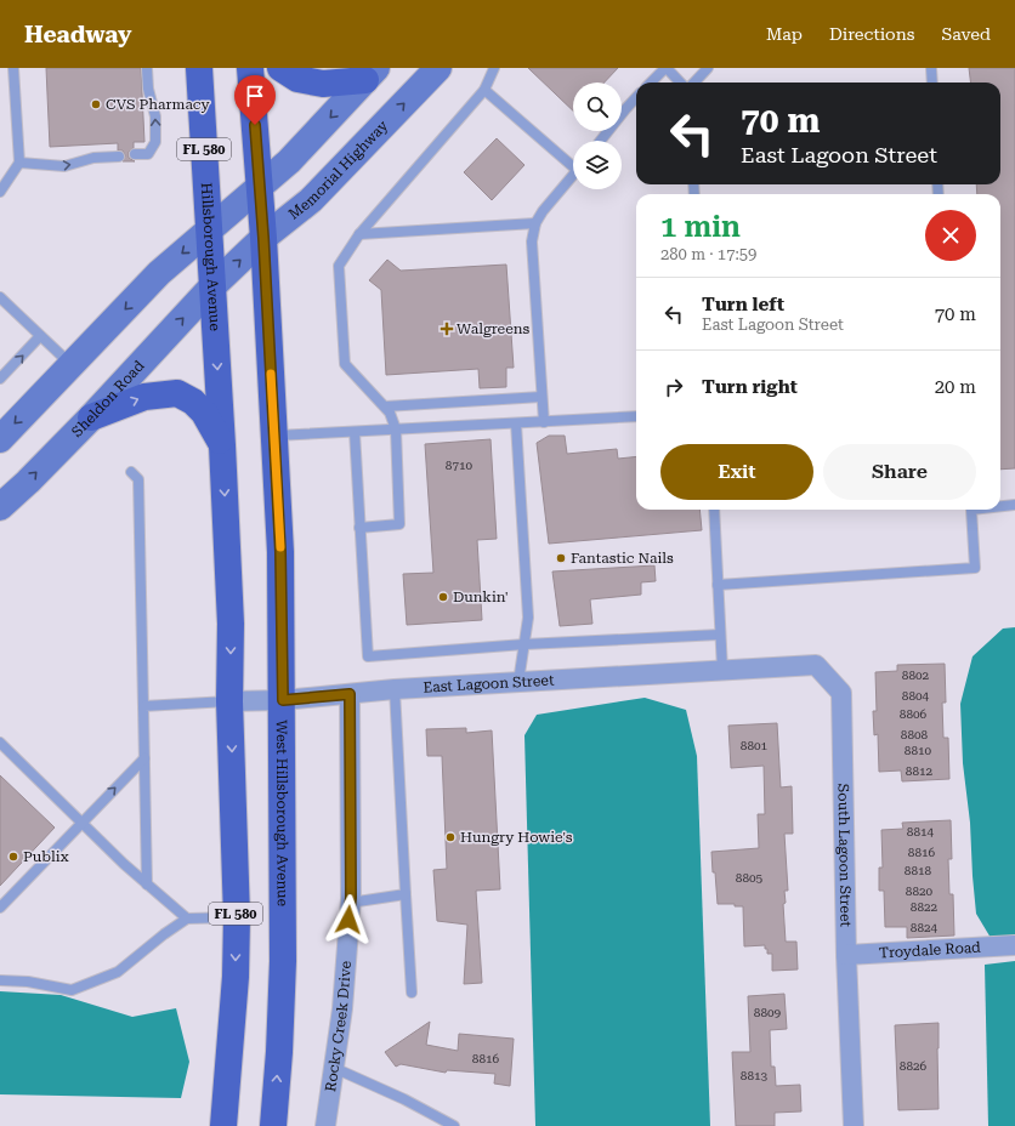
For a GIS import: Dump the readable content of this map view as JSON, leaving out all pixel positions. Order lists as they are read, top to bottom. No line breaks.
{"streets":{"main road":["FL 580","Memorial Highway","Hillsborough Avenue","Sheldon Road","West Hillsborough Avenue"],"street":["East Lagoon Street","South Lagoon Street","Troydale Road","Rocky Creek Drive"]},"crossings":[["FL 580","Memorial Highway"],["FL 580","Hillsborough Avenue"],["FL 580","East Lagoon Street"],["FL 580","West Hillsborough Avenue"],["Memorial Highway","Hillsborough Avenue"],["Memorial Highway","Sheldon Road"],["Memorial Highway","West Hillsborough Avenue"],["Hillsborough Avenue","Sheldon Road"],["East Lagoon Street","West Hillsborough Avenue"],["East Lagoon Street","South Lagoon Street"],["East Lagoon Street","Rocky Creek Drive"],["South Lagoon Street","Troydale Road"]],"one_way":["Hillsborough Avenue"],"places":{"other":["CVS Pharmacy","Fantastic Nails","Dunkin'","Hungry Howie's","Publix"],"health":["Walgreens"]},"house_numbers":["8710","8802","8804","8806","8808","8801","8810","8812","8814","8816","8818","8805","8820","8822","8824","8809","8816","8826","8813"],"page":{"header":"Headway","nav":["Map","Directions","Saved"],"turn":["70 m","East Lagoon Street"],"heading":["1 min","280 m · 17:59"],"list":[{"name":"Turn left","note":"East Lagoon Street","value":"70 m"},{"name":"Turn right","value":"20 m"}],"buttons":["Exit","Share"]}}
